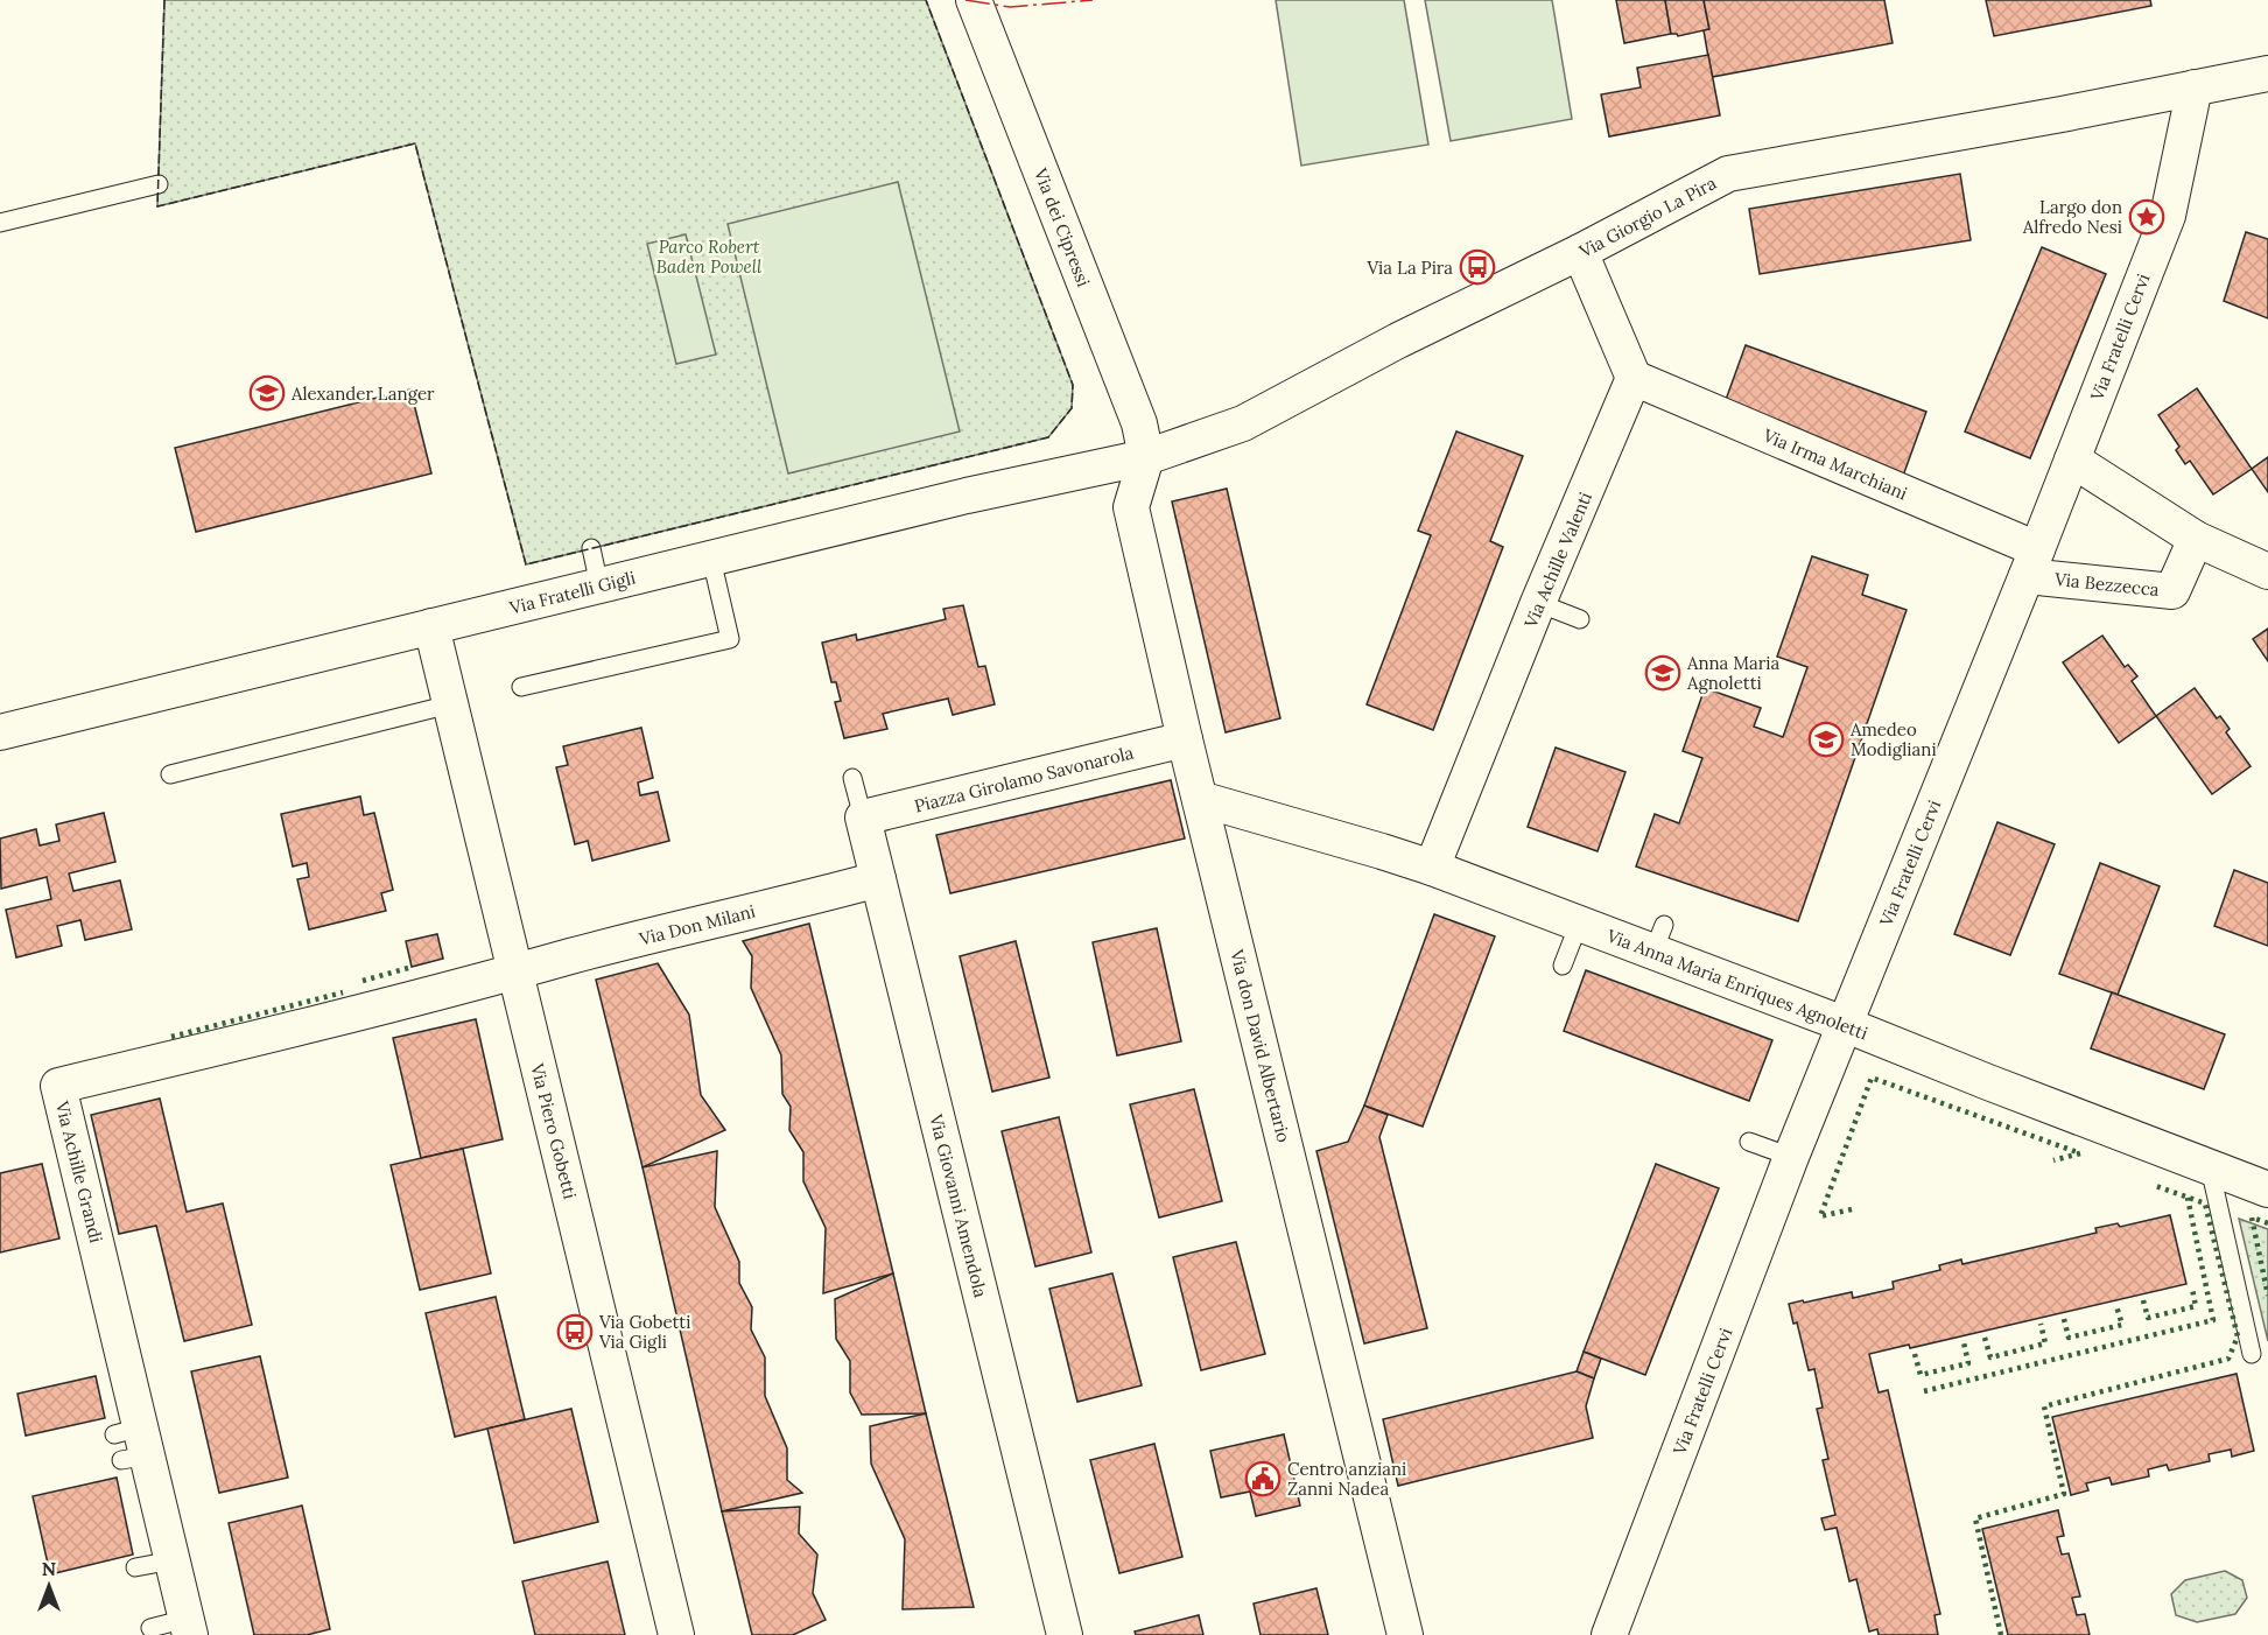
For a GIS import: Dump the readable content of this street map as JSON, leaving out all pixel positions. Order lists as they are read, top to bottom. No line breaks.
{"streets":{"street":["Via Giorgio La Pira","Via dei Cipressi","Via Fratelli Cervi","Via Irma Marchiani","Via Achille Valenti","Via Bezzecca","Via Fratelli Gigli","Piazza Girolamo Savonarola","Via Don Milani","Via Anna Maria Enriques Agnoletti","Via don David Albertario","Via Piero Gobetti","Via Achille Grandi","Via Giovanni Amendola"]},"crossings":[["Via Giorgio La Pira","Via dei Cipressi"],["Via Giorgio La Pira","Via Fratelli Cervi"],["Via Giorgio La Pira","Via Fratelli Gigli"],["Via Giorgio La Pira","Via don David Albertario"],["Via dei Cipressi","Via Fratelli Gigli"],["Via dei Cipressi","Via don David Albertario"],["Via Fratelli Cervi","Via Irma Marchiani"],["Via Fratelli Cervi","Via Bezzecca"],["Via Fratelli Cervi","Via Anna Maria Enriques Agnoletti"],["Via Irma Marchiani","Via Achille Valenti"],["Via Irma Marchiani","Via Bezzecca"],["Via Achille Valenti","Via Anna Maria Enriques Agnoletti"],["Via Fratelli Gigli","Via don David Albertario"],["Via Fratelli Gigli","Via Piero Gobetti"],["Piazza Girolamo Savonarola","Via don David Albertario"],["Piazza Girolamo Savonarola","Via Giovanni Amendola"],["Via Don Milani","Via Piero Gobetti"],["Via Don Milani","Via Achille Grandi"],["Via Don Milani","Via Giovanni Amendola"],["Via Anna Maria Enriques Agnoletti","Via don David Albertario"],["Via Piero Gobetti","Via Achille Grandi"]],"parks":["Parco Robert Baden Powell"],"places":{"place":["Largo don Alfredo Nesi"],"bus stop":["Via La Pira","Via Gobetti Via Gigli"],"school or university":["Alexander Langer","Anna Maria Agnoletti","Amedeo Modigliani"],"public building":["Centro anziani Zanni Nadea"]},"north":"top"}
